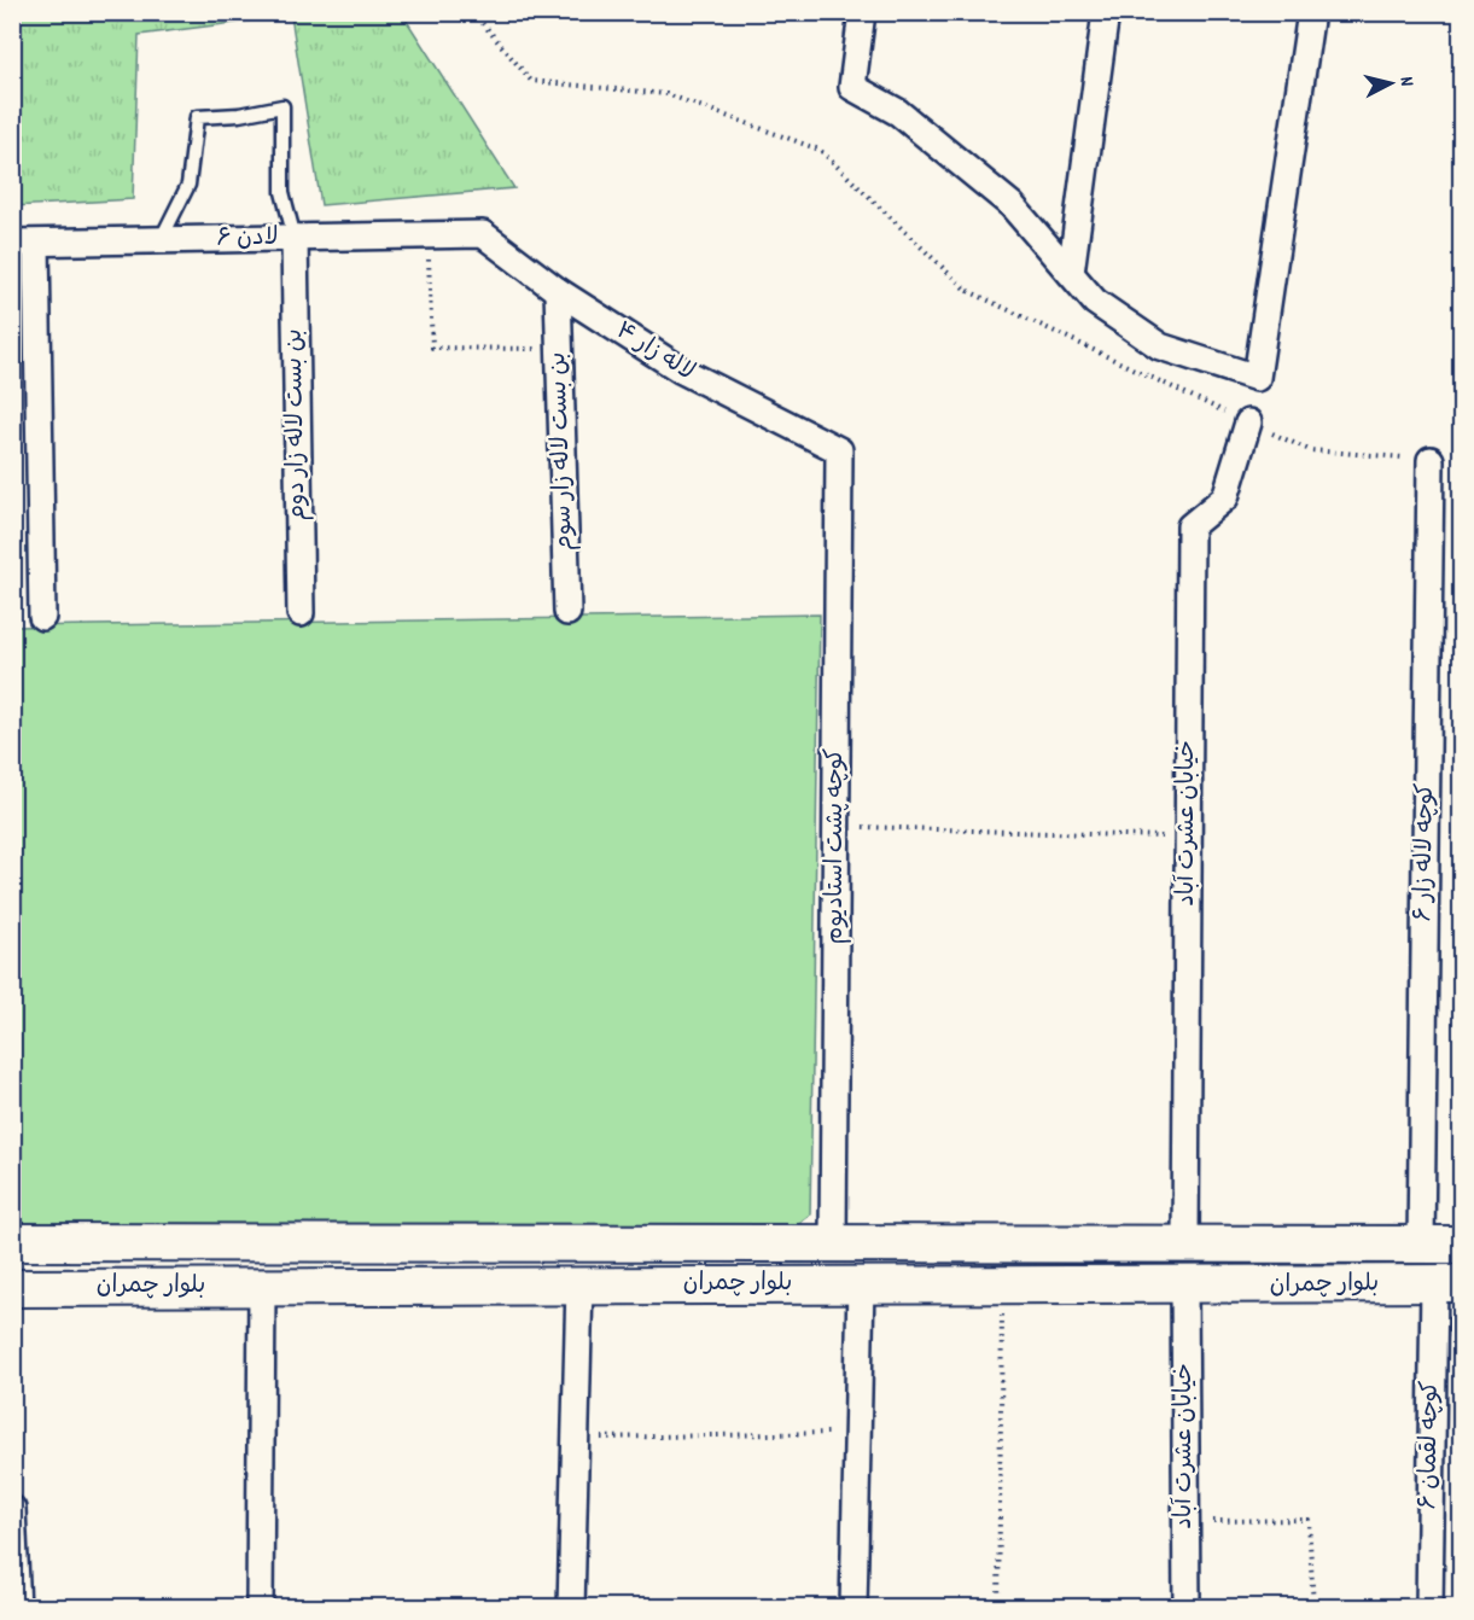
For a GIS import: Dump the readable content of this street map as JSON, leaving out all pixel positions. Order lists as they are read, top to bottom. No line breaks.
{"streets":{"main road":["بلوار چمران"],"street":["لادن ۶","لاله زار ۴","بن بست لاله زار دوم","بن بست لاله زار سوم","خیابان عشرت آباد","کوچه پشت استادیوم","کوچه لاله زار ۶","کوچه لقمان ۶"]},"crossings":[["لادن ۶","لاله زار ۴"],["لادن ۶","بن بست لاله زار دوم"],["لاله زار ۴","بن بست لاله زار سوم"],["لاله زار ۴","کوچه پشت استادیوم"],["خیابان عشرت آباد","بلوار چمران"],["کوچه پشت استادیوم","بلوار چمران"],["کوچه لاله زار ۶","بلوار چمران"],["بلوار چمران","کوچه لقمان ۶"]],"north":"right"}
